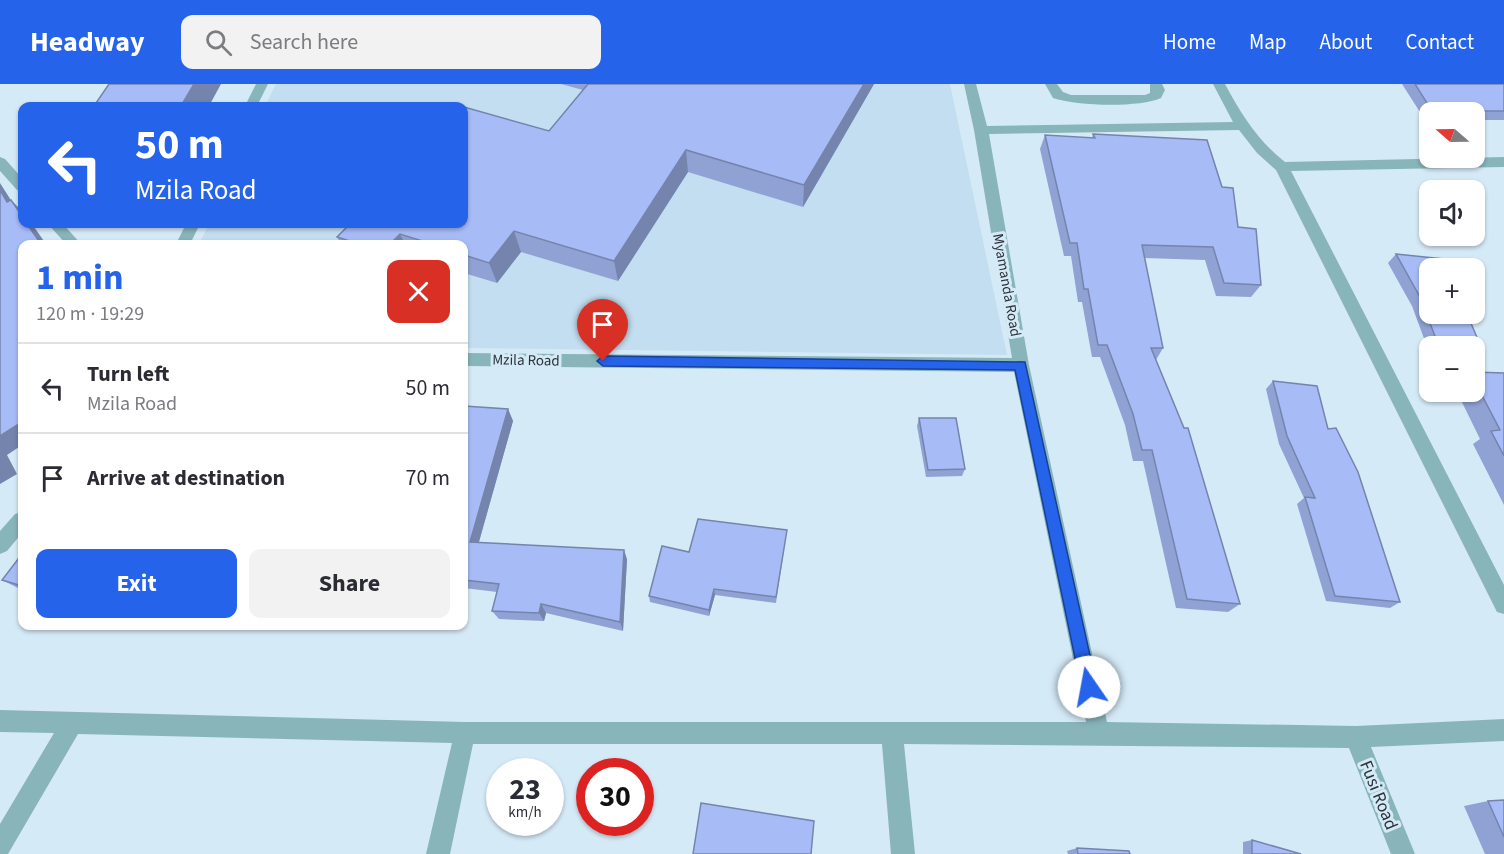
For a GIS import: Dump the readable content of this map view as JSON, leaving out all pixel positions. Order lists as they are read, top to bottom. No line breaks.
{"streets":{"street":["Myamanda Road","Mzila Road","Fusi Road"]},"crossings":[["Myamanda Road","Mzila Road"]],"north":"left","page":{"header":"Headway","search":"Search here","nav":["Home","Map","About","Contact"],"map_buttons":["+","−"],"turn":["50 m","Mzila Road"],"heading":["1 min","120 m · 19:29"],"list":[{"name":"Turn left","note":"Mzila Road","value":"50 m"},{"name":"Arrive at destination","value":"70 m"}],"buttons":["Exit","Share"],"speed":"23 km/h","limit":"30"}}
